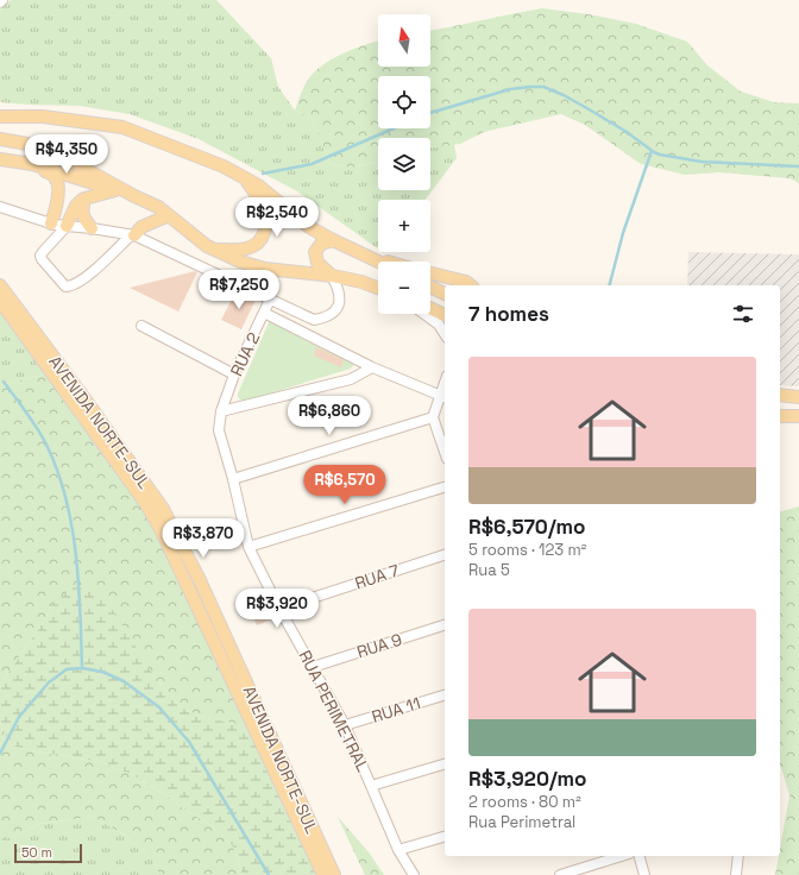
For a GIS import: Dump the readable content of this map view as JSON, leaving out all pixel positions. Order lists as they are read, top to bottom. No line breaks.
{"streets":{"main road":["AVENIDA NORTE-SUL"],"street":["RUA 2","RUA 7","RUA 9","RUA 11","RUA PERIMETRAL"]},"crossings":[["RUA 2","RUA PERIMETRAL"],["RUA 7","RUA PERIMETRAL"],["RUA 9","RUA PERIMETRAL"],["RUA 11","RUA PERIMETRAL"]],"scale_bar":"50 m","north":"top","page":{"map_buttons":["+","−"],"price":["R$4,350","R$2,540","R$7,250","R$6,860","R$6,570","R$3,870","R$3,920"],"heading":"7 homes","list":[{"name":"R$6,570/mo","note":"5 rooms · 123 m² · Rua 5"},{"name":"R$3,920/mo","note":"2 rooms · 80 m² · Rua Perimetral"}],"scale":"50 m"}}
